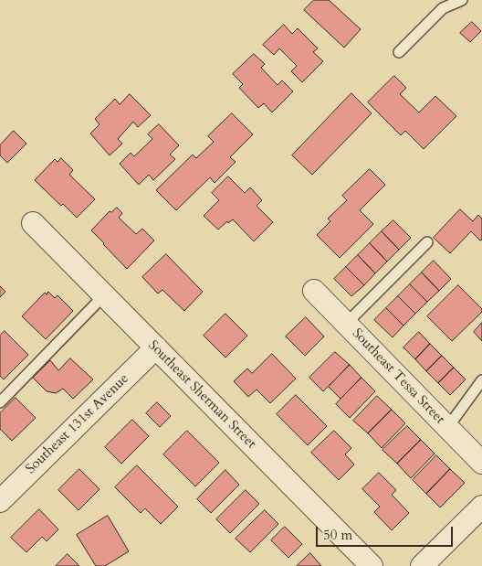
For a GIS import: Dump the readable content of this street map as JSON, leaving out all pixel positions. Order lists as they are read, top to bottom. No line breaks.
{"streets":{"street":["Southeast Tessa Street","Southeast Sherman Street","Southeast 131st Avenue"]},"crossings":[["Southeast Sherman Street","Southeast 131st Avenue"]],"scale_bar":"50 m"}
